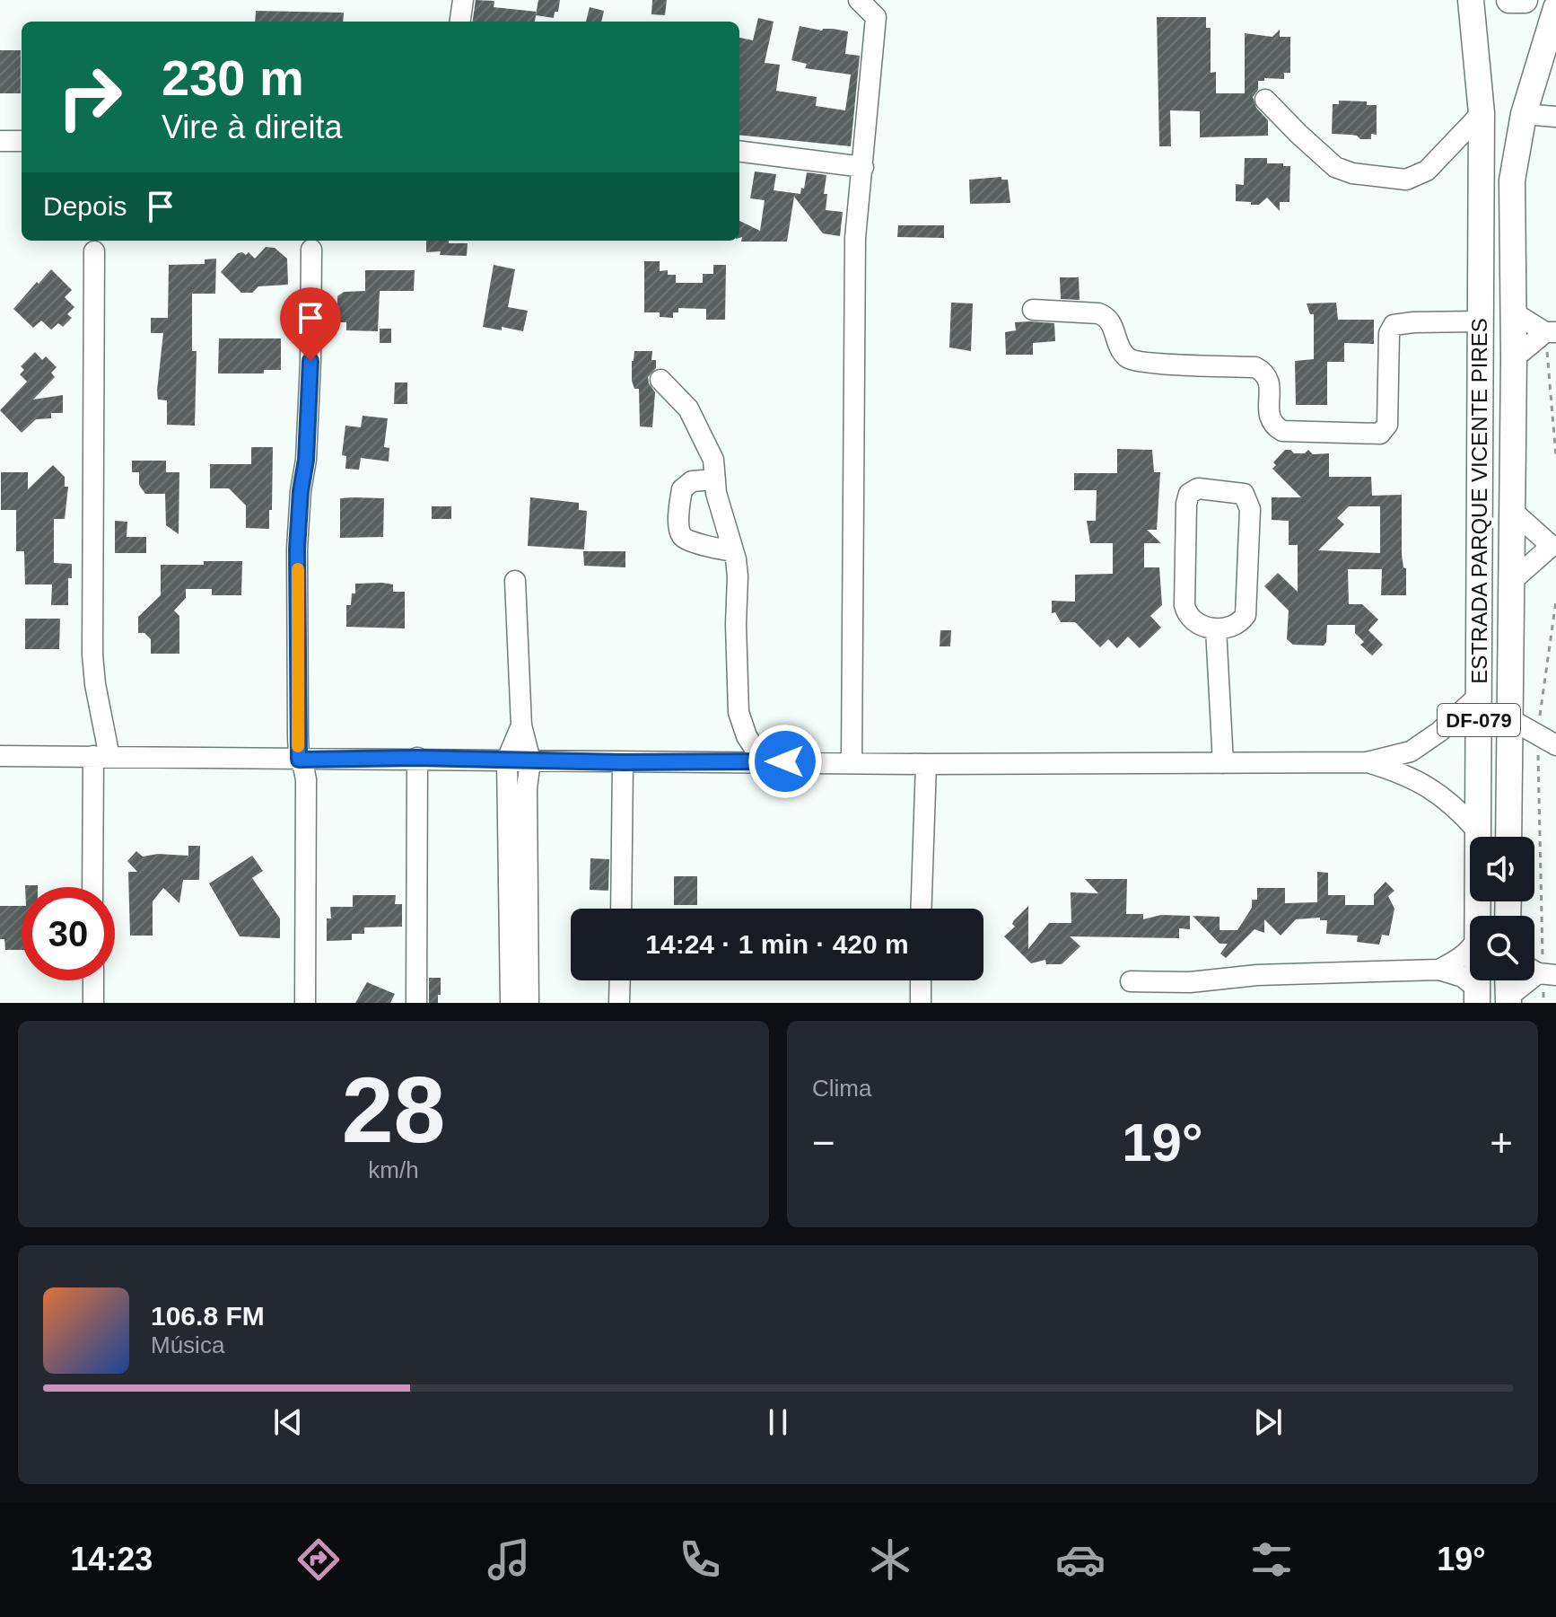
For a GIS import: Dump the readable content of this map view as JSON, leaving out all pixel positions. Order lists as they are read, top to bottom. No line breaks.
{"streets":{"main road":["ESTRADA PARQUE VICENTE PIRES","DF-079"]},"page":{"turn":["230 m","Vire à direita"],"then":"Depois","limit":"30","trip":"14:24 · 1 min · 420 m","tile":[["28","km/h"],"Clima"],"heat":["−","19°","+"],"song":["106.8 FM","Música"],"tabs":["14:23","19°"]}}
